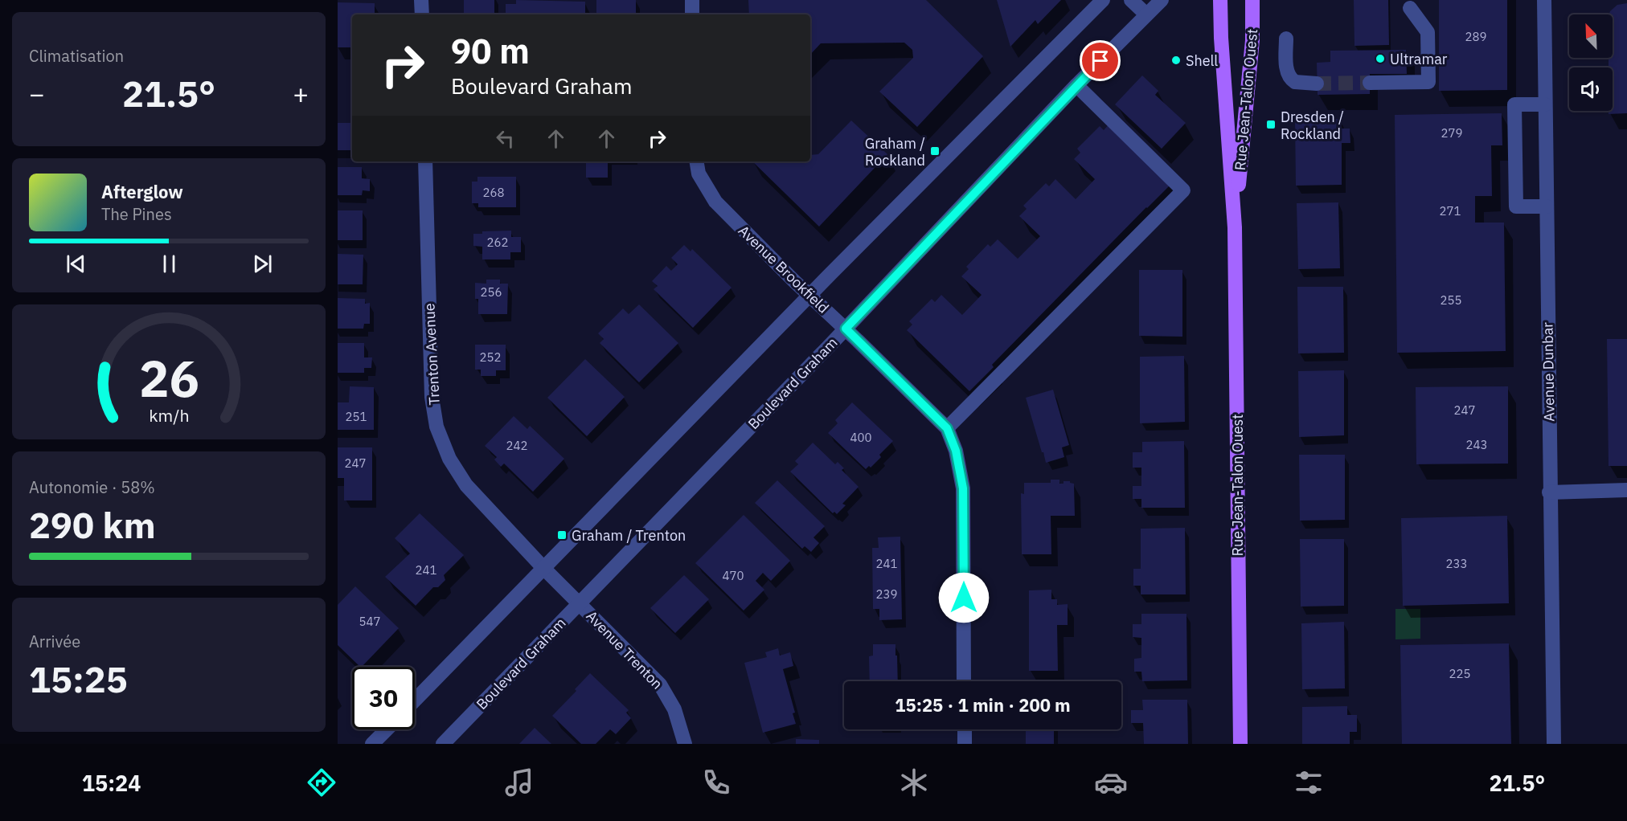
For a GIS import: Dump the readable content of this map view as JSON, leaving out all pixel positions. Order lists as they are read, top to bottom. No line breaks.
{"streets":{"main road":["Rue Jean-Talon Ouest"],"street":["Avenue Brookfield","Trenton Avenue","Avenue Dunbar","Boulevard Graham","Avenue Trenton"]},"crossings":[["Avenue Brookfield","Boulevard Graham"],["Trenton Avenue","Avenue Trenton"],["Boulevard Graham","Avenue Trenton"]],"places":{"other":["Ultramar","Shell"],"transit":["Dresden / Rockland","Graham / Rockland","Graham / Trenton"]},"house_numbers":["289","279","268","271","262","256","255","252","247","251","400","243","242","247","241","233","241","470","239","547","225"],"north":"top left","page":{"tile":["Climatisation",["Autonomie · 58%","290 km"],["Arrivée","15:25"]],"turn":["90 m","Boulevard Graham"],"heat":["−","21.5°","+"],"song":["Afterglow","The Pines"],"limit":"30","trip":"15:25 · 1 min · 200 m","tabs":["15:24","21.5°"],"gauge":["26","km/h"]}}
